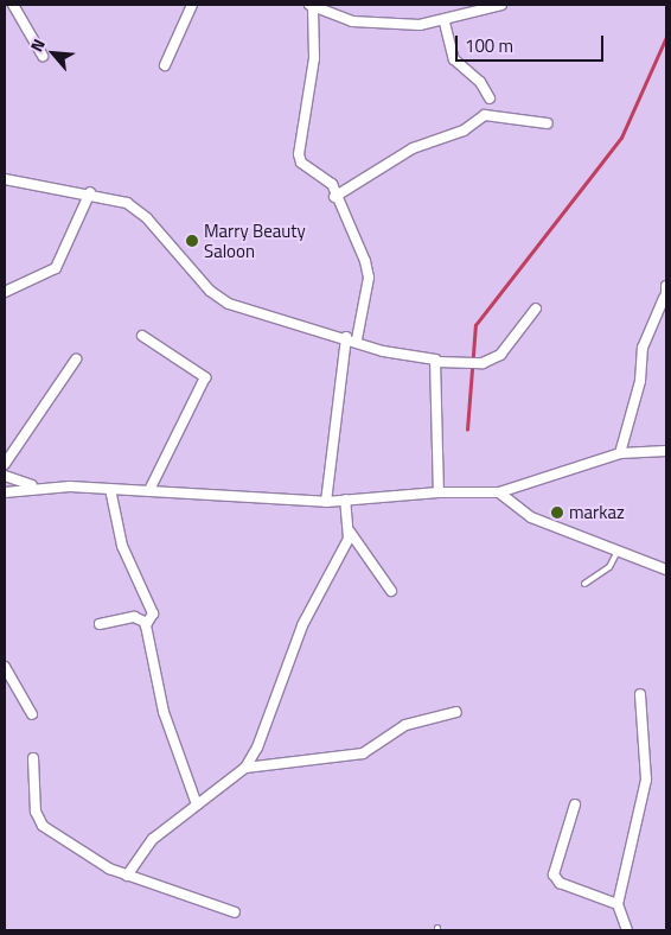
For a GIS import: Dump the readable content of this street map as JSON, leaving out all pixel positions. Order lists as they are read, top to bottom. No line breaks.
{"places":["Marry Beauty Saloon","markaz"],"scale_bar":"100 m","north":"top left"}
